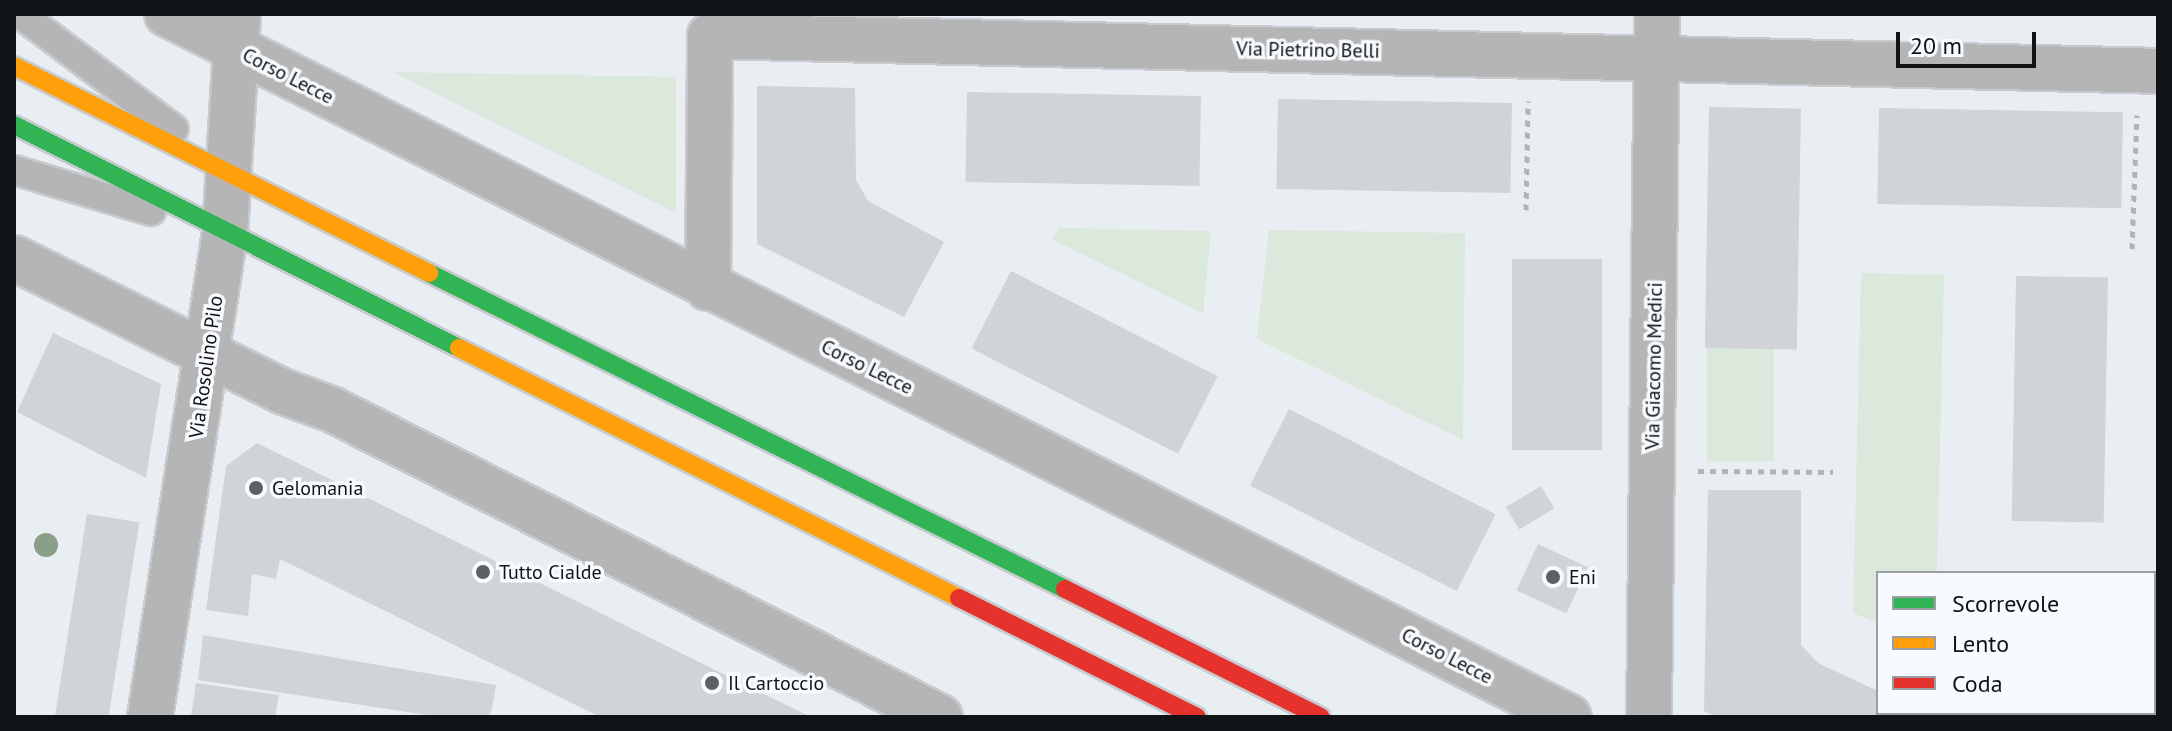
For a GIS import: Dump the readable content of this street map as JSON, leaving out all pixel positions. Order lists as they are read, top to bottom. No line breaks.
{"streets":{"street":["Via Pietrino Belli","Corso Lecce","Via Giacomo Medici","Via Rosolino Pilo"]},"crossings":[["Via Pietrino Belli","Corso Lecce"],["Via Pietrino Belli","Via Giacomo Medici"],["Corso Lecce","Via Rosolino Pilo"]],"places":["Gelomania","Tutto Cialde","Eni","Il Cartoccio"],"legend":["Scorrevole","Lento","Coda"],"scale_bar":"20 m"}
